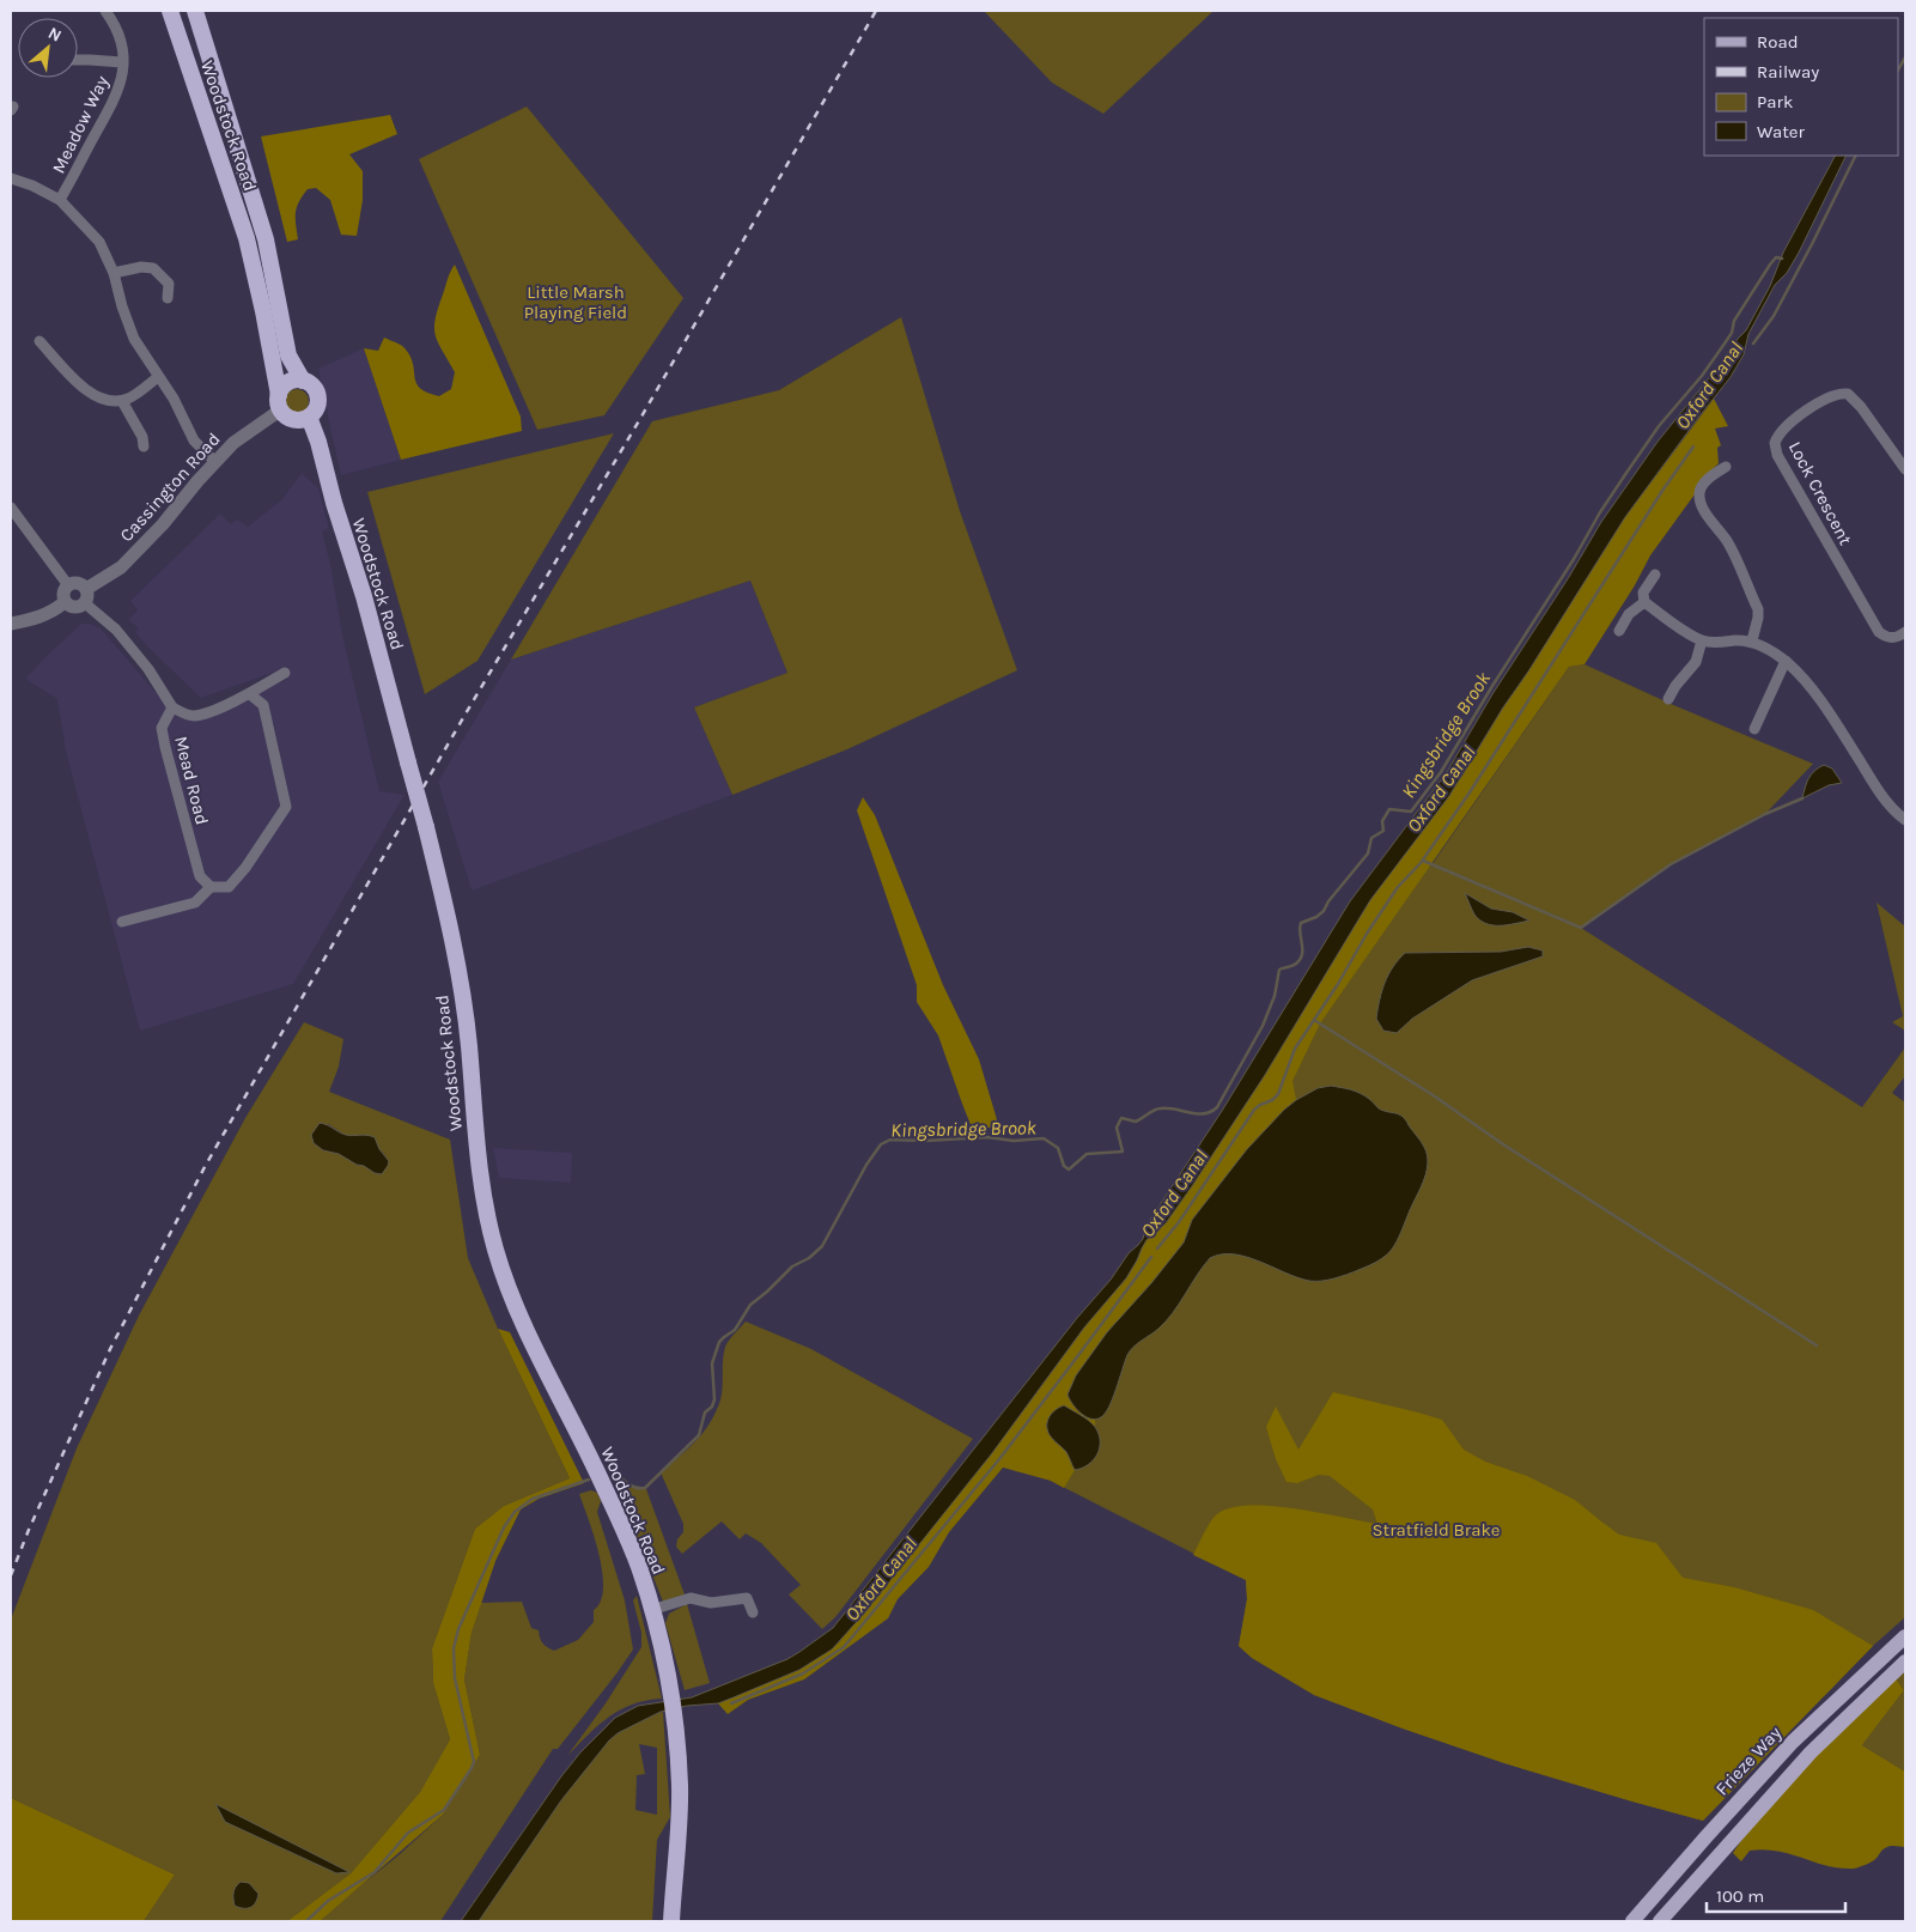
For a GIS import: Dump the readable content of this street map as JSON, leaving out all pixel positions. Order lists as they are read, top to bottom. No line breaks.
{"streets":{"highway":["Woodstock Road"],"main road":["Frieze Way"],"street":["Meadow Way","Cassington Road","Lock Crescent","Mead Road"]},"crossings":[["Woodstock Road","Cassington Road"]],"water":["Oxford Canal","Kingsbridge Brook"],"parks":["Little Marsh Playing Field","Stratfield Brake"],"legend":["Road","Railway","Park","Water"],"scale_bar":"100 m","north":"top right"}
